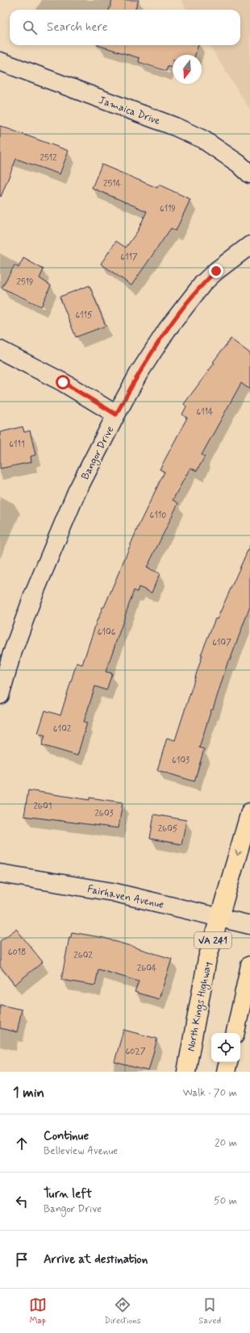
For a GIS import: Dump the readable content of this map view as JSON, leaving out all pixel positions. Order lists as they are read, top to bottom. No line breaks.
{"streets":{"main road":["VA 241","North Kings Highway"],"street":["Jamaica Drive","Bangor Drive","Fairhaven Avenue"]},"crossings":[["Fairhaven Avenue","North Kings Highway"]],"one_way":["North Kings Highway"],"house_numbers":["2512","2514","6119","6117","2519","6115","6114","6111","6110","6106","6107","6102","6103","2601","2603","2605","6018","2602","2604","6027"],"north":"bottom","page":{"search":"Search here","heading":["1 min","Walk · 70 m"],"list":[["Continue","Belleview Avenue","20 m"],["Turn left","Bangor Drive","50 m"],"Arrive at destination"],"nav":["Map","Directions","Saved"]}}
